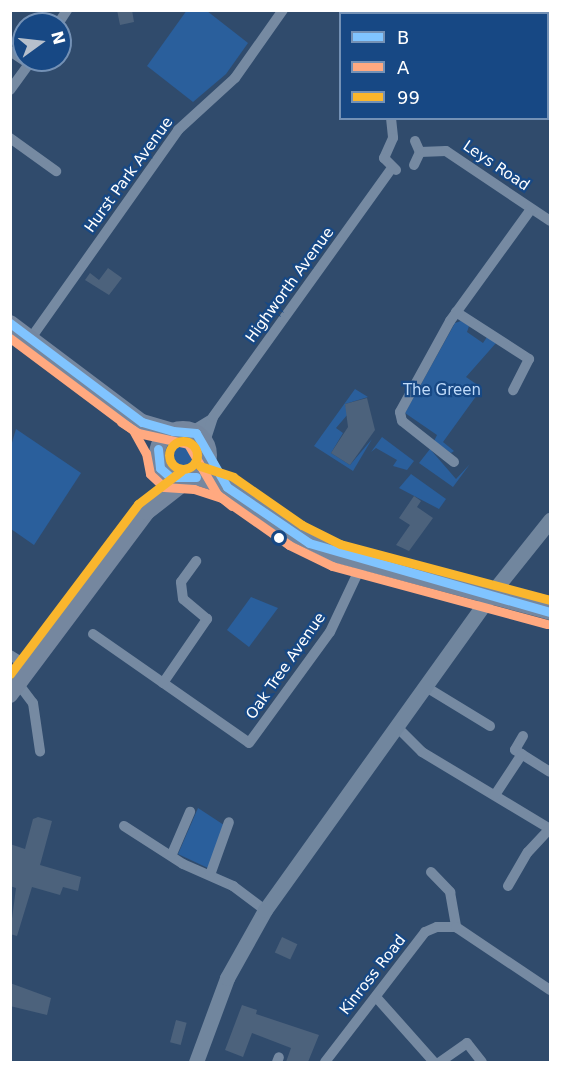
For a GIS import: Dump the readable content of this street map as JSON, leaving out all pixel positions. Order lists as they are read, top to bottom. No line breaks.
{"streets":{"street":["Leys Road","Hurst Park Avenue","Highworth Avenue","Oak Tree Avenue","Kinross Road"]},"parks":["The Green"],"lines":["transit line B","transit line A","transit line 99"],"legend":["B","A","99"],"north":"right"}
